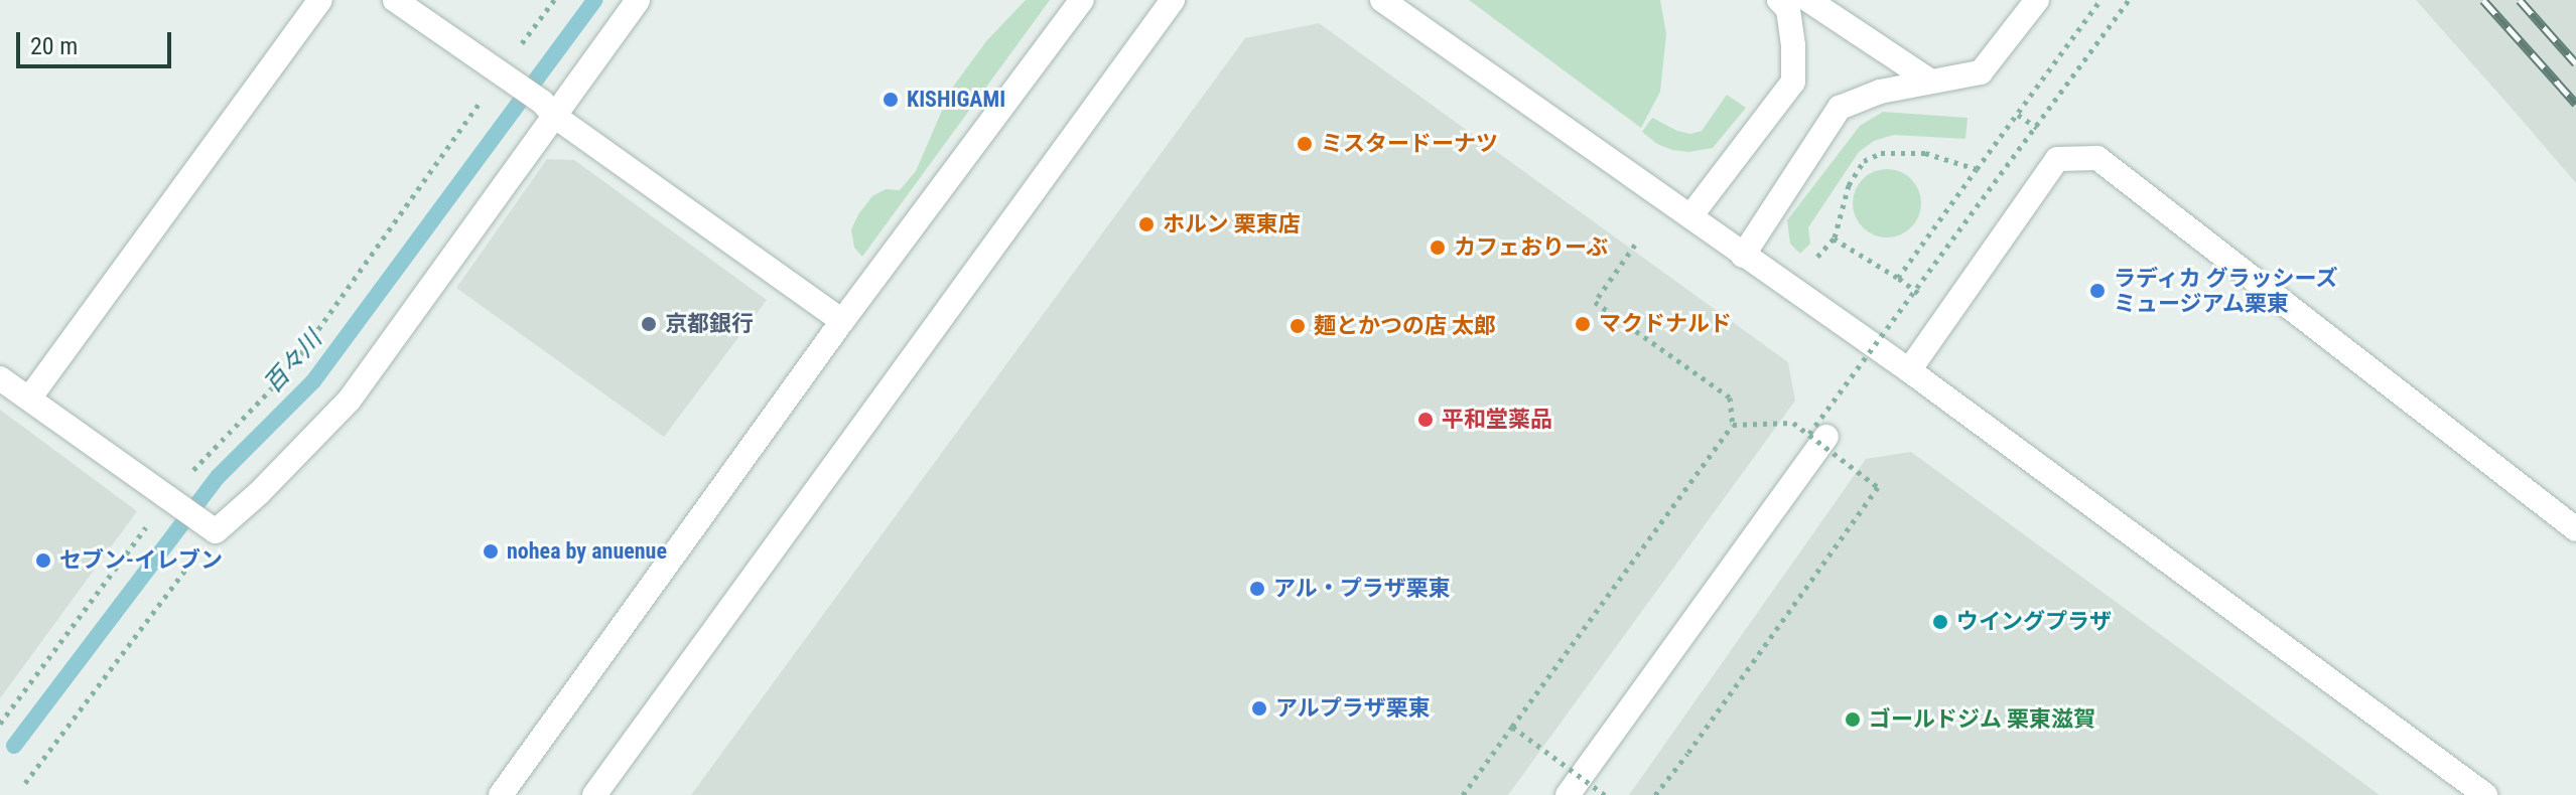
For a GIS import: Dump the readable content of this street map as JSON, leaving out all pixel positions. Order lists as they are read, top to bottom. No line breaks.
{"water":["百々川"],"places":["KISHIGAMI","ミスタードーナツ","ホルン 栗東店","カフェおりーぶ","ラディカ グラッシーズ ミュージアム栗東","京都銀行","マクドナルド","麺とかつの店 太郎","平和堂薬品","nohea by anuenue","セブン-イレブン","アル・プラザ栗東","ウイングプラザ","アルプラザ栗東","ゴールドジム 栗東滋賀"],"scale_bar":"20 m"}
